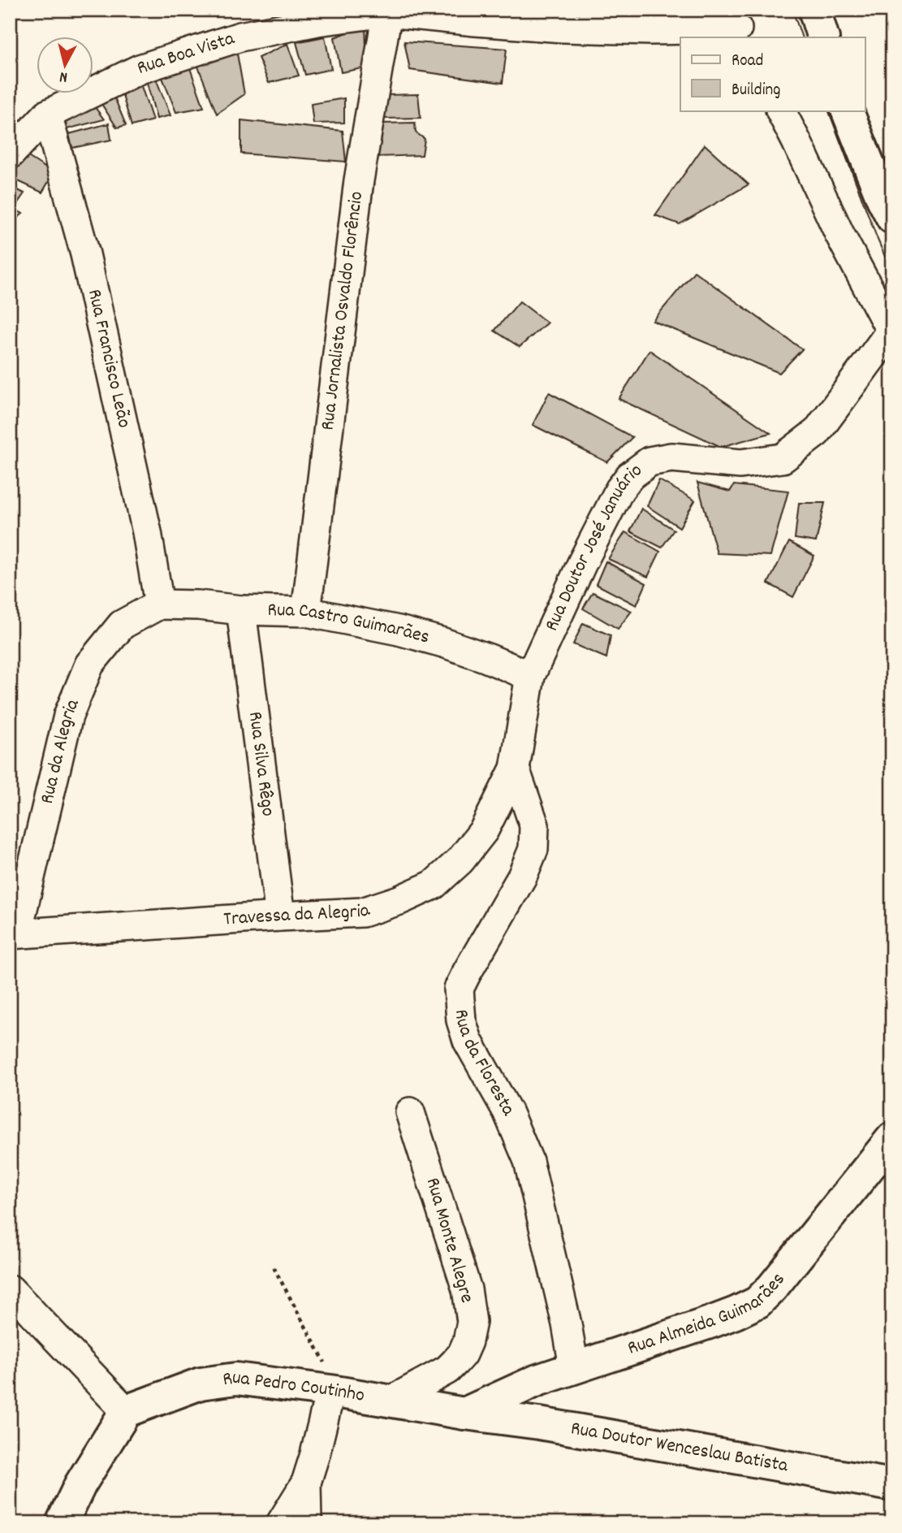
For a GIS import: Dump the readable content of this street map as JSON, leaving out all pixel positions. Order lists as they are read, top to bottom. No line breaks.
{"streets":{"main road":["Rua Almeida Guimarães","Rua Pedro Coutinho","Rua Doutor Wenceslau Batista"],"street":["Rua Boa Vista","Rua Jornalista Osvaldo Florêncio","Rua Francisco Leão","Rua Doutor José Januário","Rua Castro Guimarães","Rua da Alegria","Rua Silva Rêgo","Travessa da Alegria","Rua da Floresta","Rua Monte Alegre"]},"crossings":[["Rua Boa Vista","Rua Jornalista Osvaldo Florêncio"],["Rua Boa Vista","Rua Francisco Leão"],["Rua Jornalista Osvaldo Florêncio","Rua Castro Guimarães"],["Rua Francisco Leão","Rua Castro Guimarães"],["Rua Francisco Leão","Rua da Alegria"],["Rua Doutor José Januário","Rua Castro Guimarães"],["Rua Doutor José Januário","Travessa da Alegria"],["Rua Doutor José Januário","Rua da Floresta"],["Rua Castro Guimarães","Rua da Alegria"],["Rua Castro Guimarães","Rua Silva Rêgo"],["Rua da Alegria","Travessa da Alegria"],["Rua Silva Rêgo","Travessa da Alegria"],["Travessa da Alegria","Rua da Floresta"],["Rua da Floresta","Rua Almeida Guimarães"],["Rua Monte Alegre","Rua Pedro Coutinho"],["Rua Almeida Guimarães","Rua Pedro Coutinho"],["Rua Almeida Guimarães","Rua Doutor Wenceslau Batista"],["Rua Pedro Coutinho","Rua Doutor Wenceslau Batista"]],"legend":["Road","Building"],"north":"bottom"}
